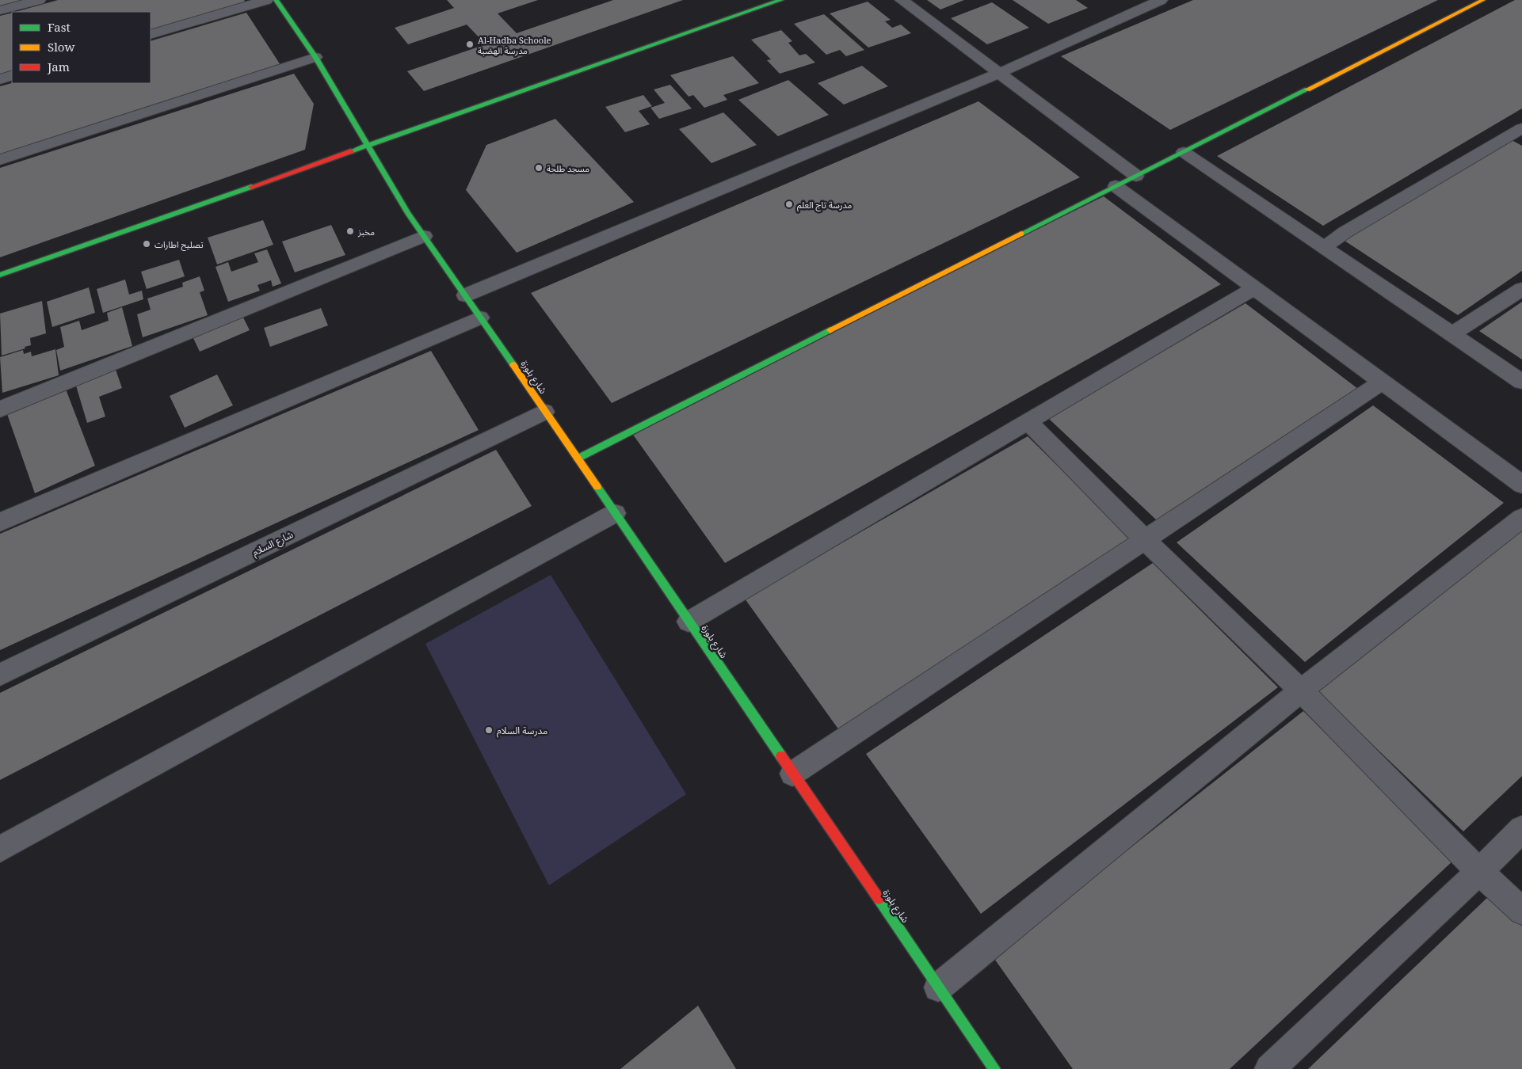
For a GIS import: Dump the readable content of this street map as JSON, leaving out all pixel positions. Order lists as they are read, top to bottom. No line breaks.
{"streets":{"street":["شارع بلوزة","شارع السلام"]},"crossings":[["شارع بلوزة","شارع السلام"]],"places":["Al-Hadba Schoole مدرسة الهضبة","مسجد طلحة","مدرسة تاج العلم","مخبز","تصليح اطارات","مدرسة السلام"],"legend":["Fast","Slow","Jam"]}
